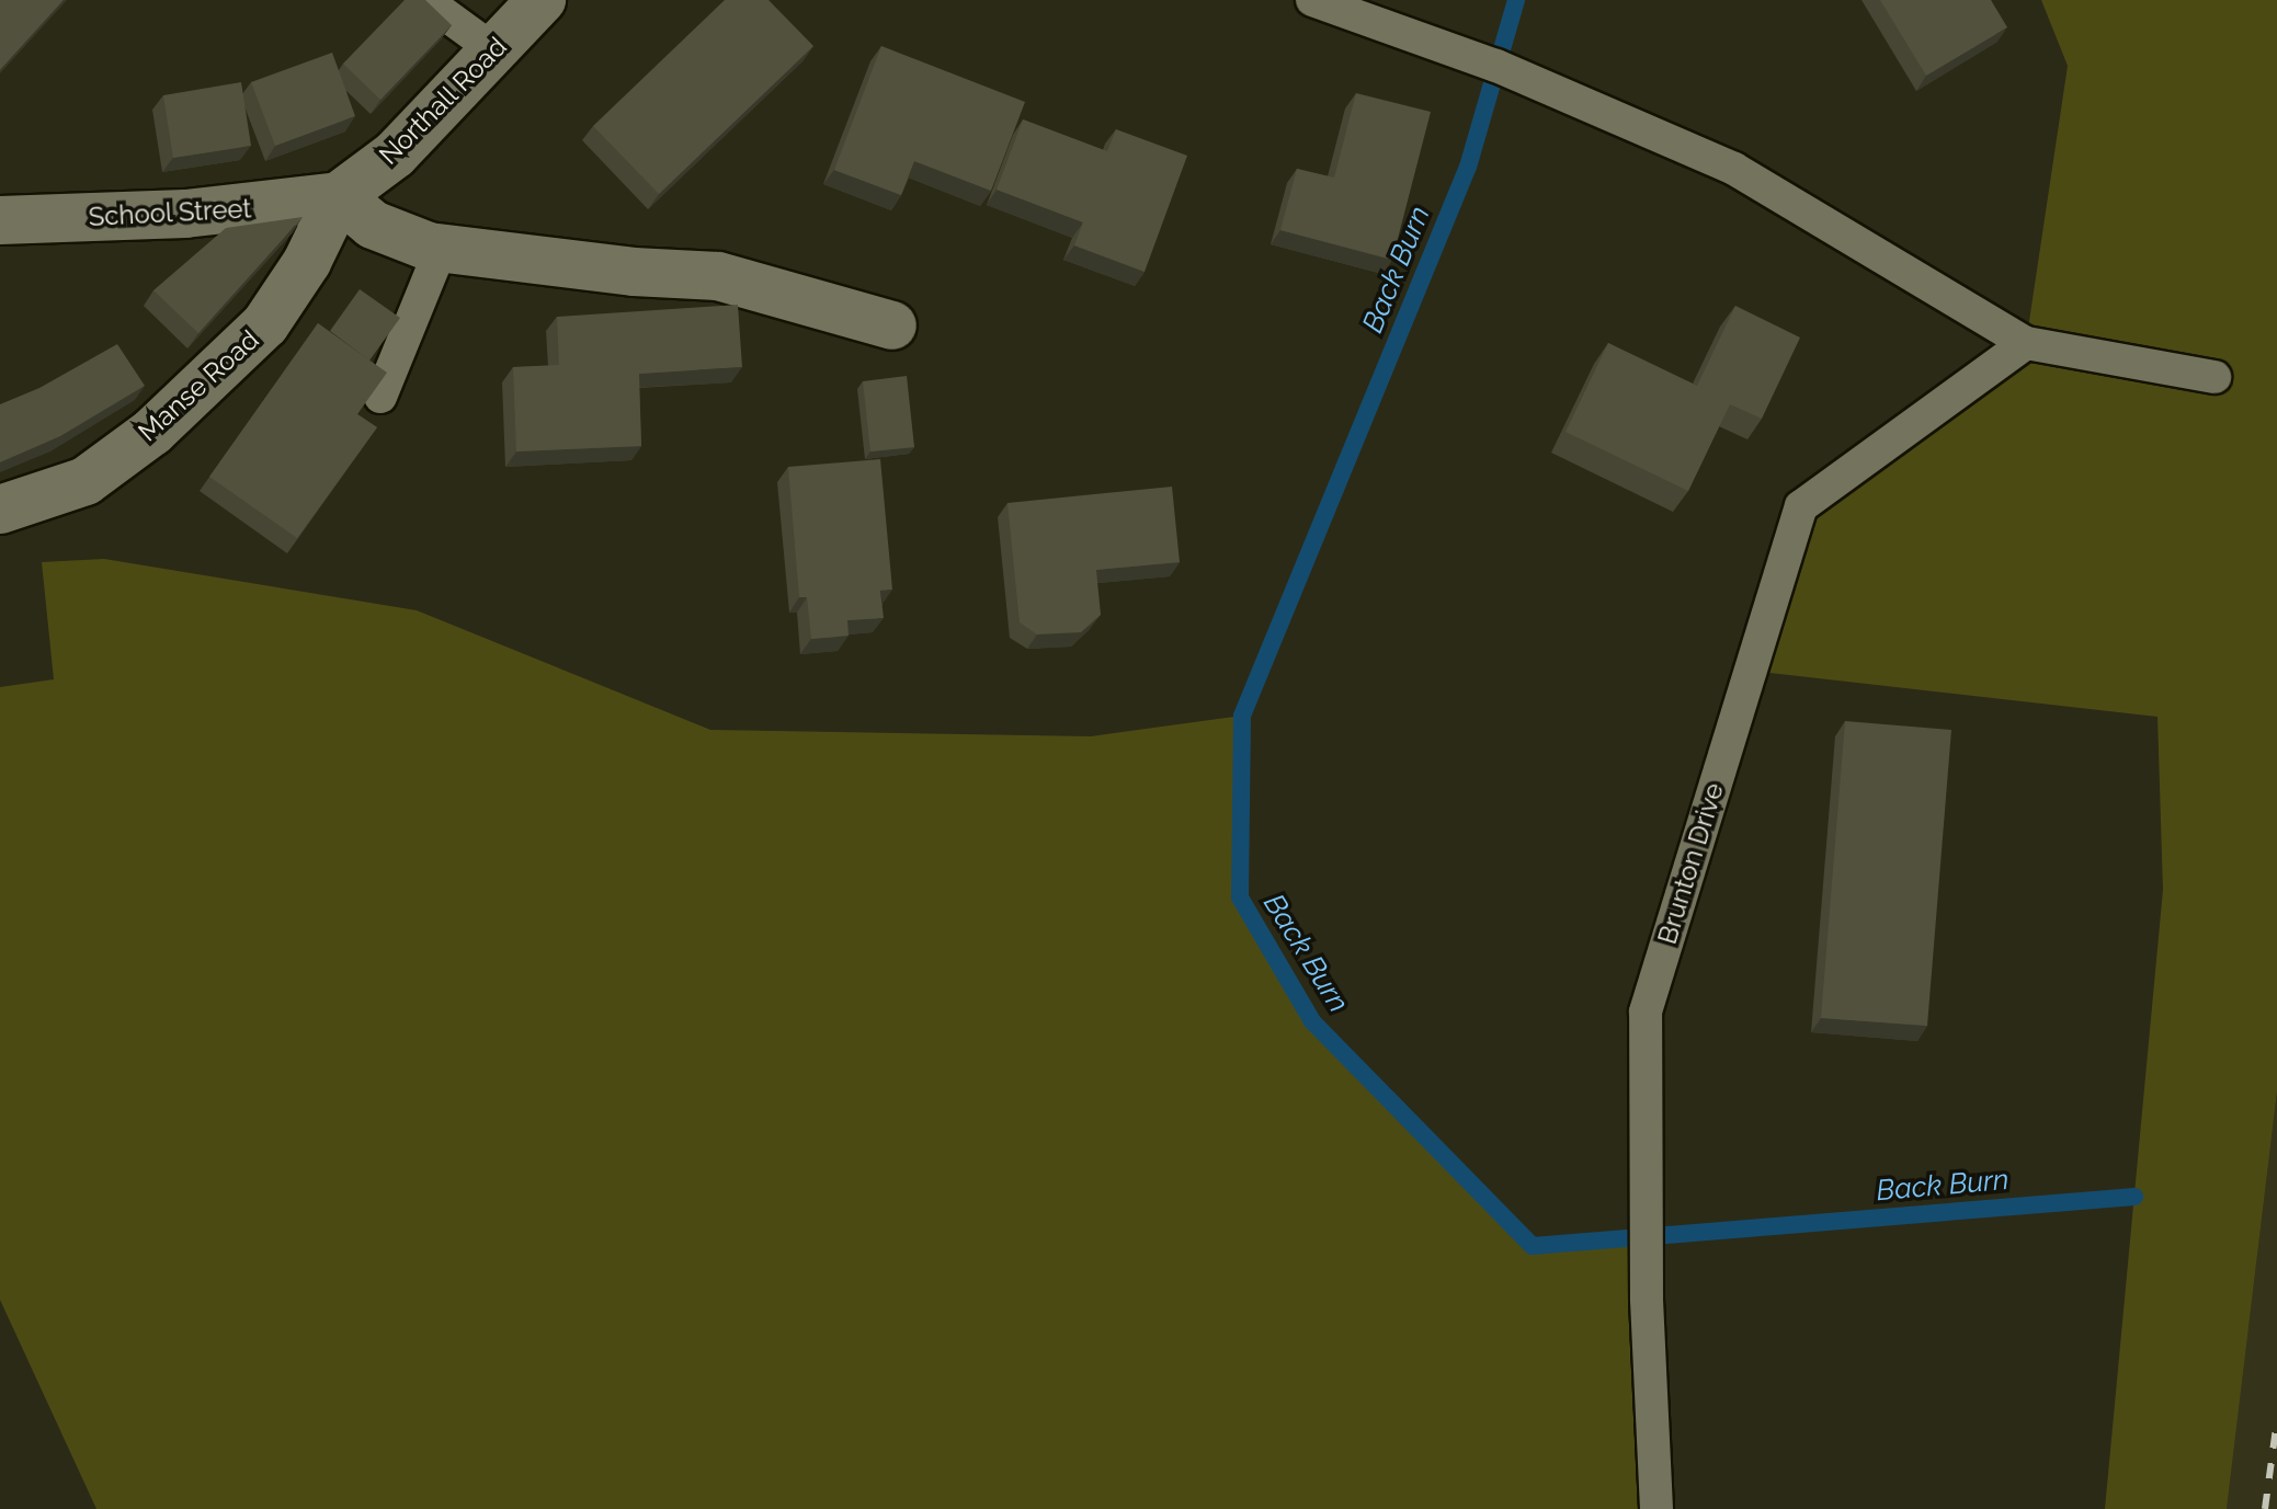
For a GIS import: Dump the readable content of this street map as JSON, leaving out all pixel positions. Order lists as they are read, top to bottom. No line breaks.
{"streets":{"street":["Northall Road","School Street","Manse Road"],"lane":["Brunton Drive"]},"crossings":[["Northall Road","School Street"],["Northall Road","Manse Road"],["School Street","Manse Road"]],"water":["Back Burn"]}
